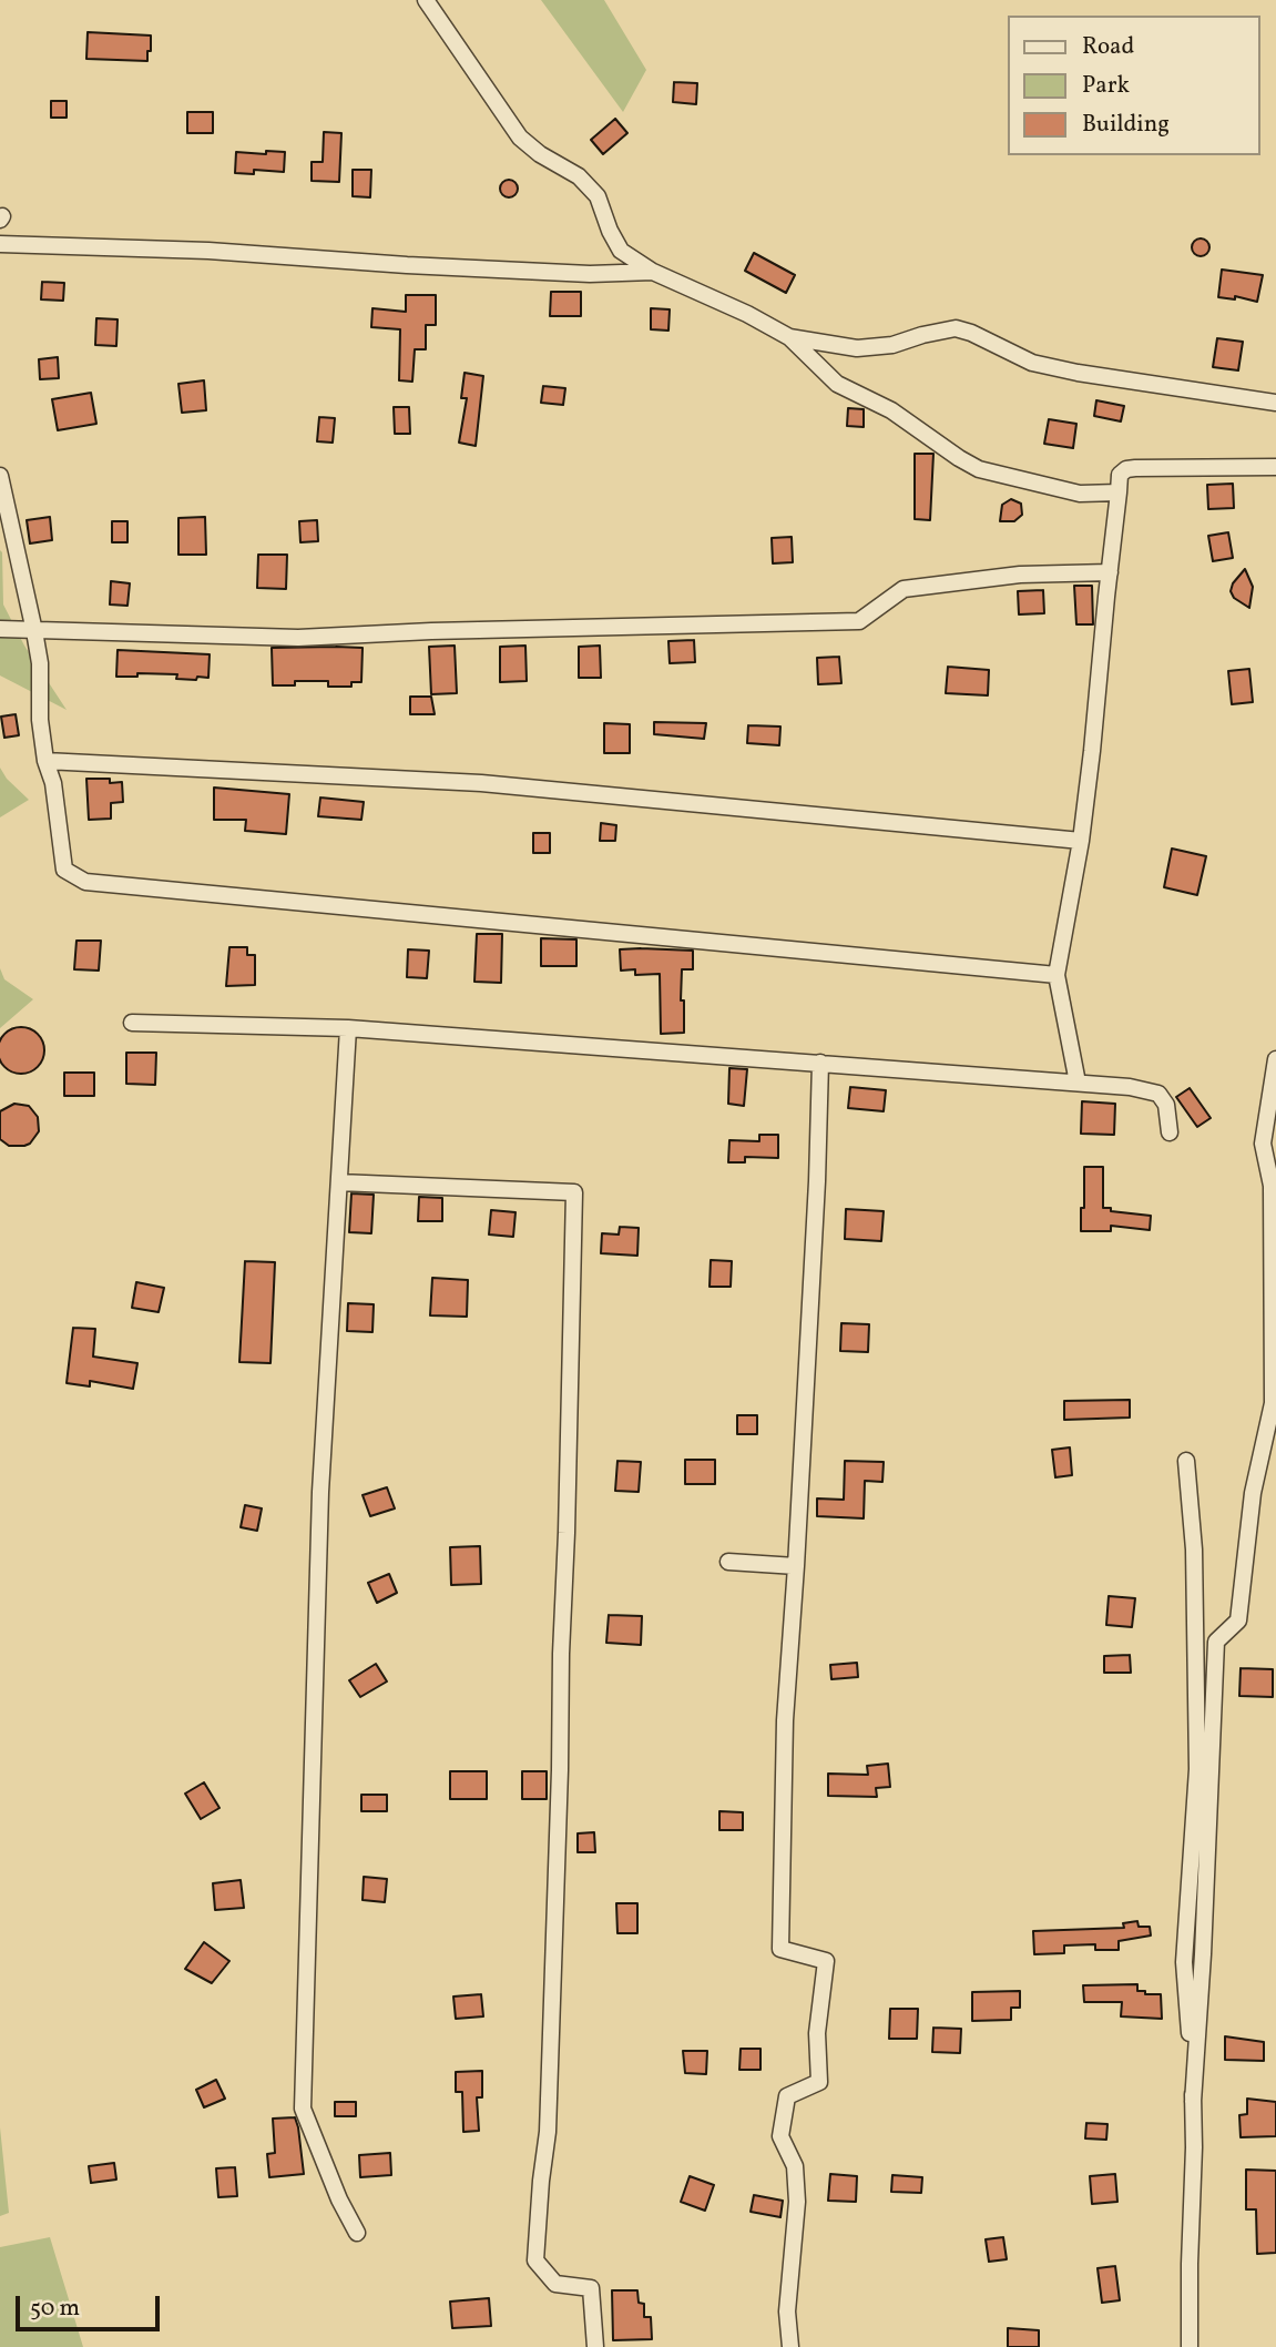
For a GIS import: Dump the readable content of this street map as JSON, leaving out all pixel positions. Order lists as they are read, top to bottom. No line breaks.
{"legend":["Road","Park","Building"],"scale_bar":"50 m"}
